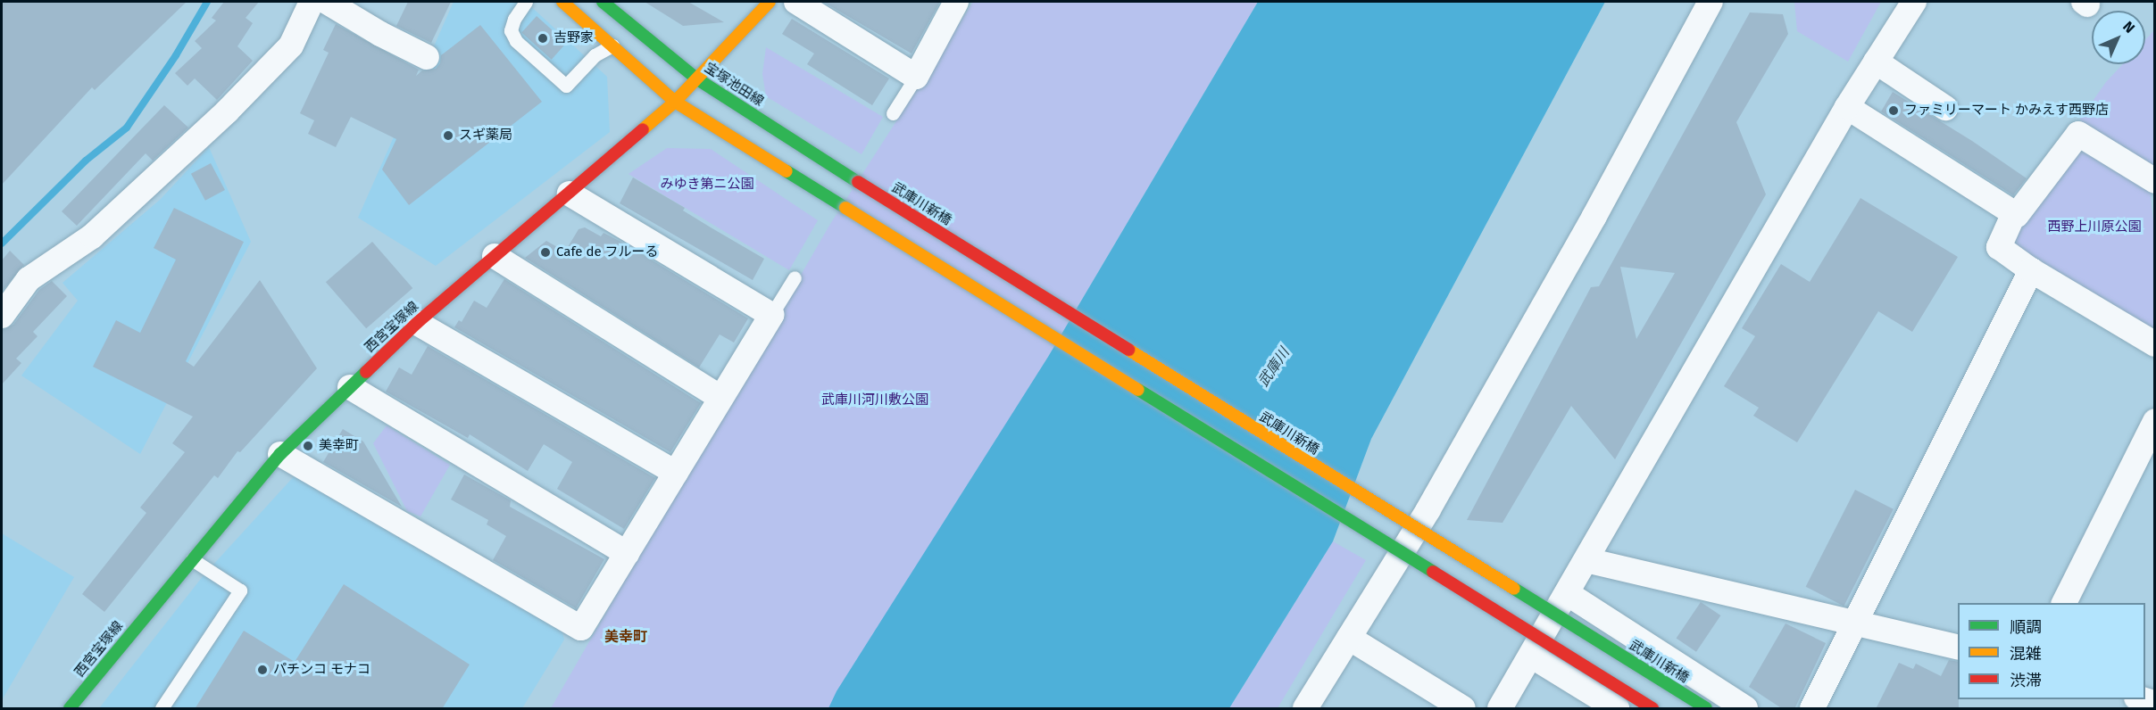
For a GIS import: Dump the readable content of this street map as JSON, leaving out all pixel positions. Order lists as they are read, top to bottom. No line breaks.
{"streets":{"street":["宝塚池田線","武庫川新橋","西宮宝塚線"]},"crossings":[["宝塚池田線","武庫川新橋"],["宝塚池田線","西宮宝塚線"]],"districts":["美幸町"],"water":["武庫川"],"parks":["みゆき第ニ公園","西野上川原公園","武庫川河川敷公園"],"places":["吉野家","ファミリーマート かみえす西野店","スギ薬局","Cafe de フルーる","美幸町","パチンコ モナコ"],"legend":["順調","混雑","渋滞"],"north":"top right"}
